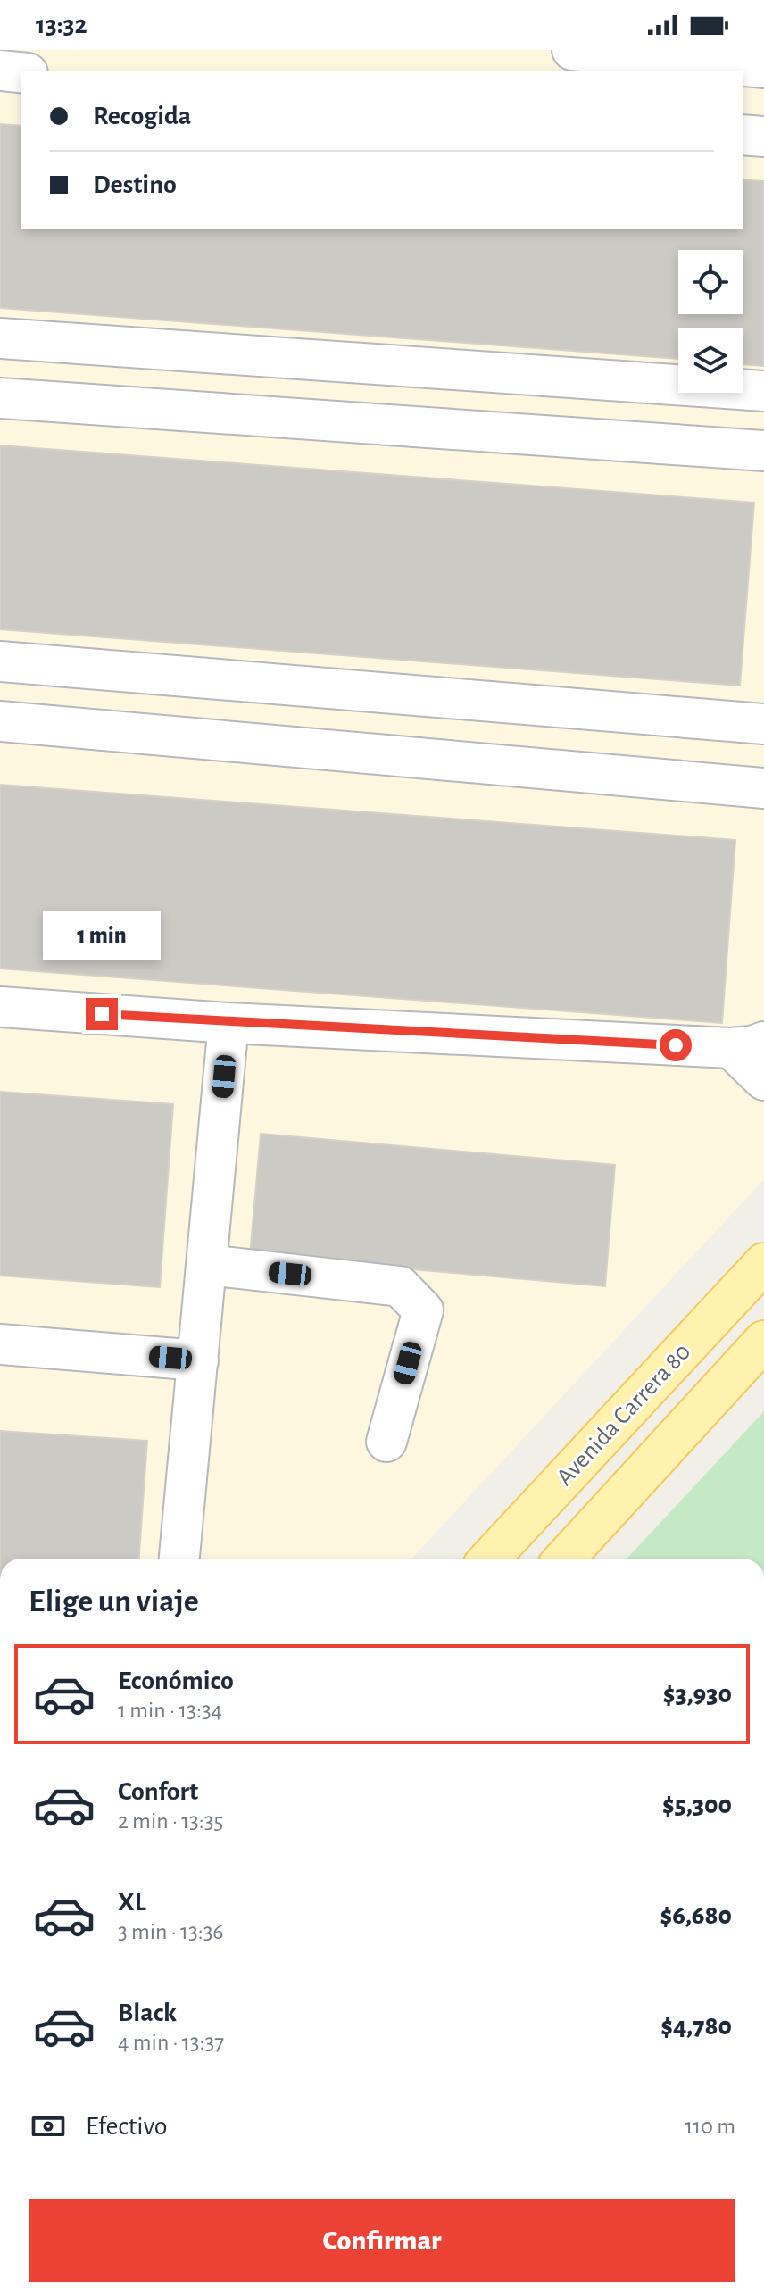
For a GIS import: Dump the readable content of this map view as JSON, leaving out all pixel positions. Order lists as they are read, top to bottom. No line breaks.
{"streets":{"main road":["Avenida Carrera 80"]},"page":{"status":"13:32","banner":["Recogida","Destino"],"bubble":"1 min","heading":"Elige un viaje","list":[{"name":"Económico","note":"1 min · 13:34","value":"$3,930"},{"name":"Confort","note":"2 min · 13:35","value":"$5,300"},{"name":"XL","note":"3 min · 13:36","value":"$6,680"},{"name":"Black","note":"4 min · 13:37","value":"$4,780"}],"pay":["Efectivo","110 m"],"buttons":"Confirmar"}}
